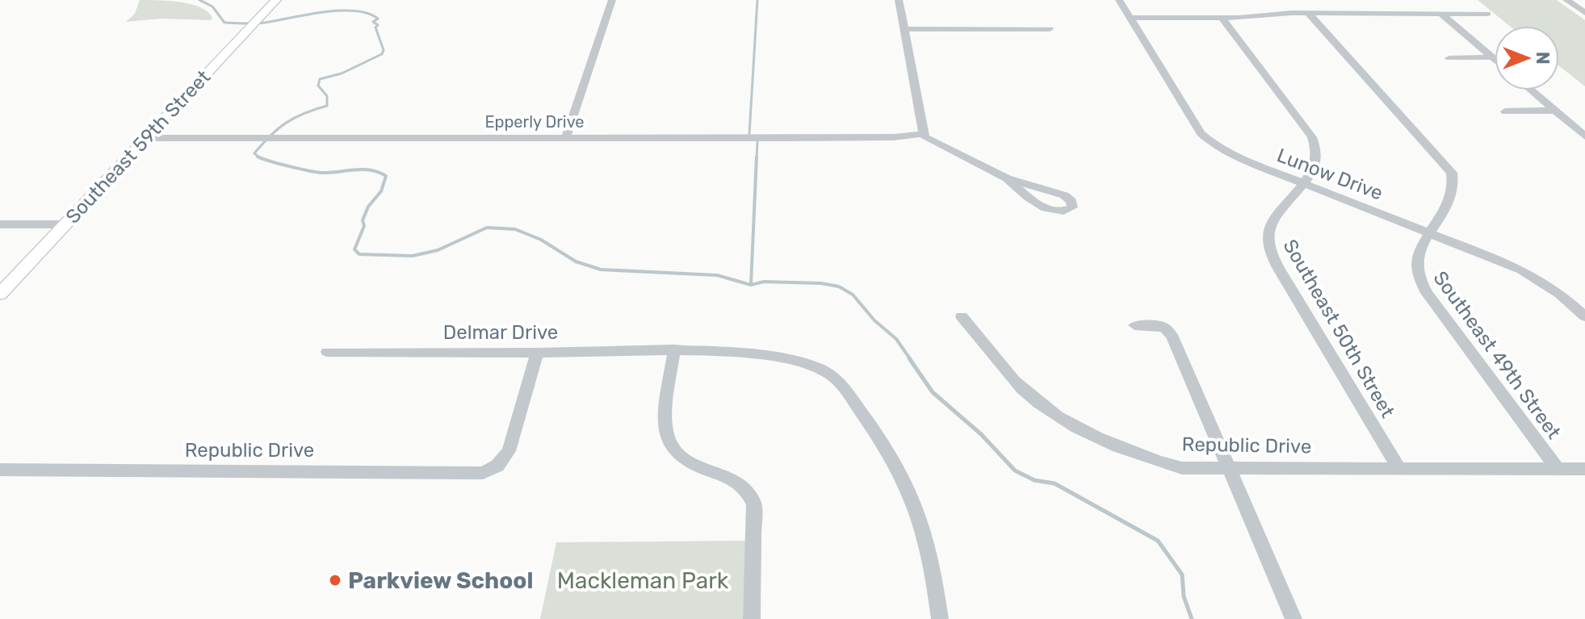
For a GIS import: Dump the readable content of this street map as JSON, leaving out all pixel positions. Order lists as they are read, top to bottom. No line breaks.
{"streets":{"main road":["Southeast 59th Street"],"street":["Epperly Drive","Lunow Drive","Southeast 50th Street","Delmar Drive","Southeast 49th Street","Republic Drive"]},"crossings":[["Epperly Drive","Southeast 59th Street"],["Lunow Drive","Southeast 50th Street"],["Lunow Drive","Southeast 49th Street"],["Southeast 50th Street","Republic Drive"],["Delmar Drive","Republic Drive"],["Southeast 49th Street","Republic Drive"]],"parks":["Mackleman Park"],"places":["Parkview School"],"north":"right"}
